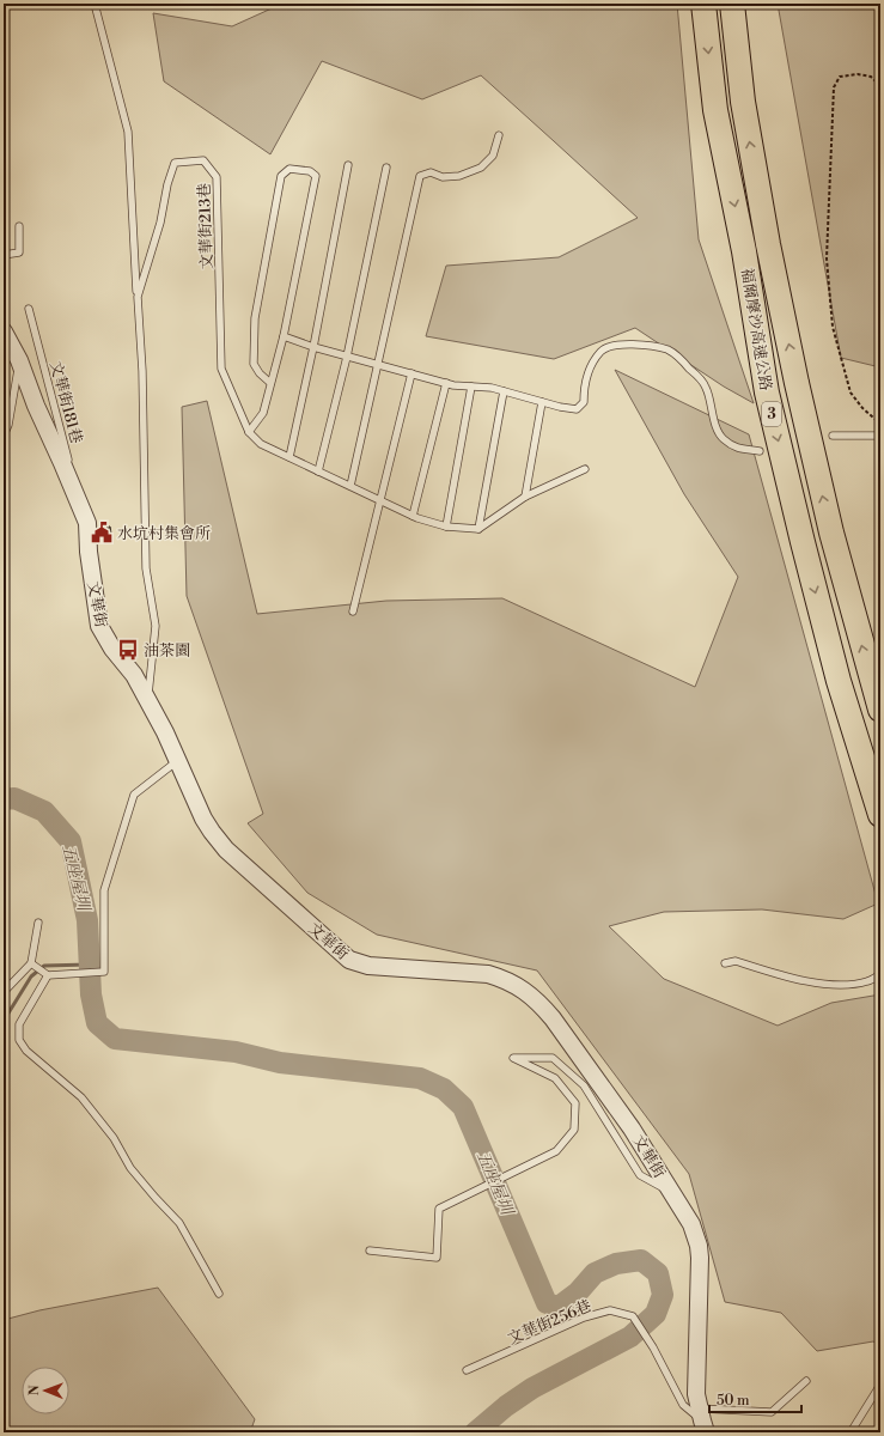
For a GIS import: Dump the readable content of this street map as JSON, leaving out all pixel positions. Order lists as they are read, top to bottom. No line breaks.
{"streets":{"highway":["福爾摩沙高速公路","3"],"street":["文華街"],"lane":["文華街213巷","文華街181巷","文華街256巷"]},"crossings":[["文華街213巷","文華街"],["文華街181巷","文華街"],["文華街","文華街256巷"]],"water":["五座屋圳"],"places":{"public building":["水坑村集會所"],"bus stop":["油茶園"]},"scale_bar":"50 m","north":"left"}
